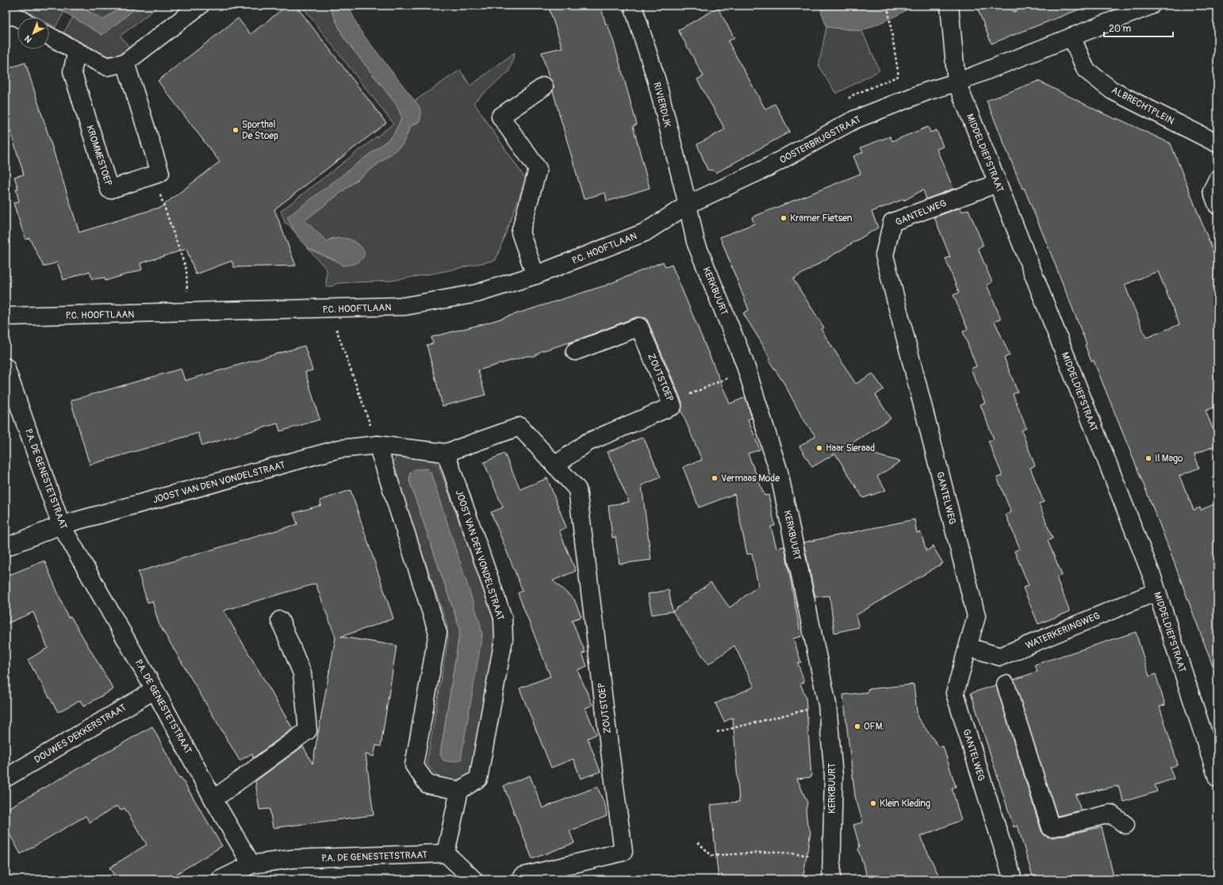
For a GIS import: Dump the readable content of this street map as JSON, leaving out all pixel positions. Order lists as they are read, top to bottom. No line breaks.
{"streets":{"street":["RIVIERDIJK","ALBRECHTPLEIN","OOSTERBRUGSTRAAT","MIDDELDIEPSTRAAT","KROMMESTOEP","GANTELWEG","P.C. HOOFTLAAN","KERKBUURT","ZOUTSTOEP","P.A. DE GENESTETSTRAAT","JOOST VAN DEN VONDELSTRAAT","WATERKERINGWEG","DOUWES DEKKERSTRAAT"]},"crossings":[["RIVIERDIJK","OOSTERBRUGSTRAAT"],["RIVIERDIJK","P.C. HOOFTLAAN"],["RIVIERDIJK","KERKBUURT"],["OOSTERBRUGSTRAAT","MIDDELDIEPSTRAAT"],["OOSTERBRUGSTRAAT","P.C. HOOFTLAAN"],["OOSTERBRUGSTRAAT","KERKBUURT"],["MIDDELDIEPSTRAAT","GANTELWEG"],["MIDDELDIEPSTRAAT","WATERKERINGWEG"],["GANTELWEG","WATERKERINGWEG"],["P.C. HOOFTLAAN","KERKBUURT"],["ZOUTSTOEP","JOOST VAN DEN VONDELSTRAAT"],["P.A. DE GENESTETSTRAAT","JOOST VAN DEN VONDELSTRAAT"],["P.A. DE GENESTETSTRAAT","DOUWES DEKKERSTRAAT"]],"places":["Sporthal De Stoep","Kramer Fietsen","Haar Sieraad","Il Mago","Vermaas Mode","OFM.","Klein Kleding"],"scale_bar":"20 m","north":"bottom left"}
